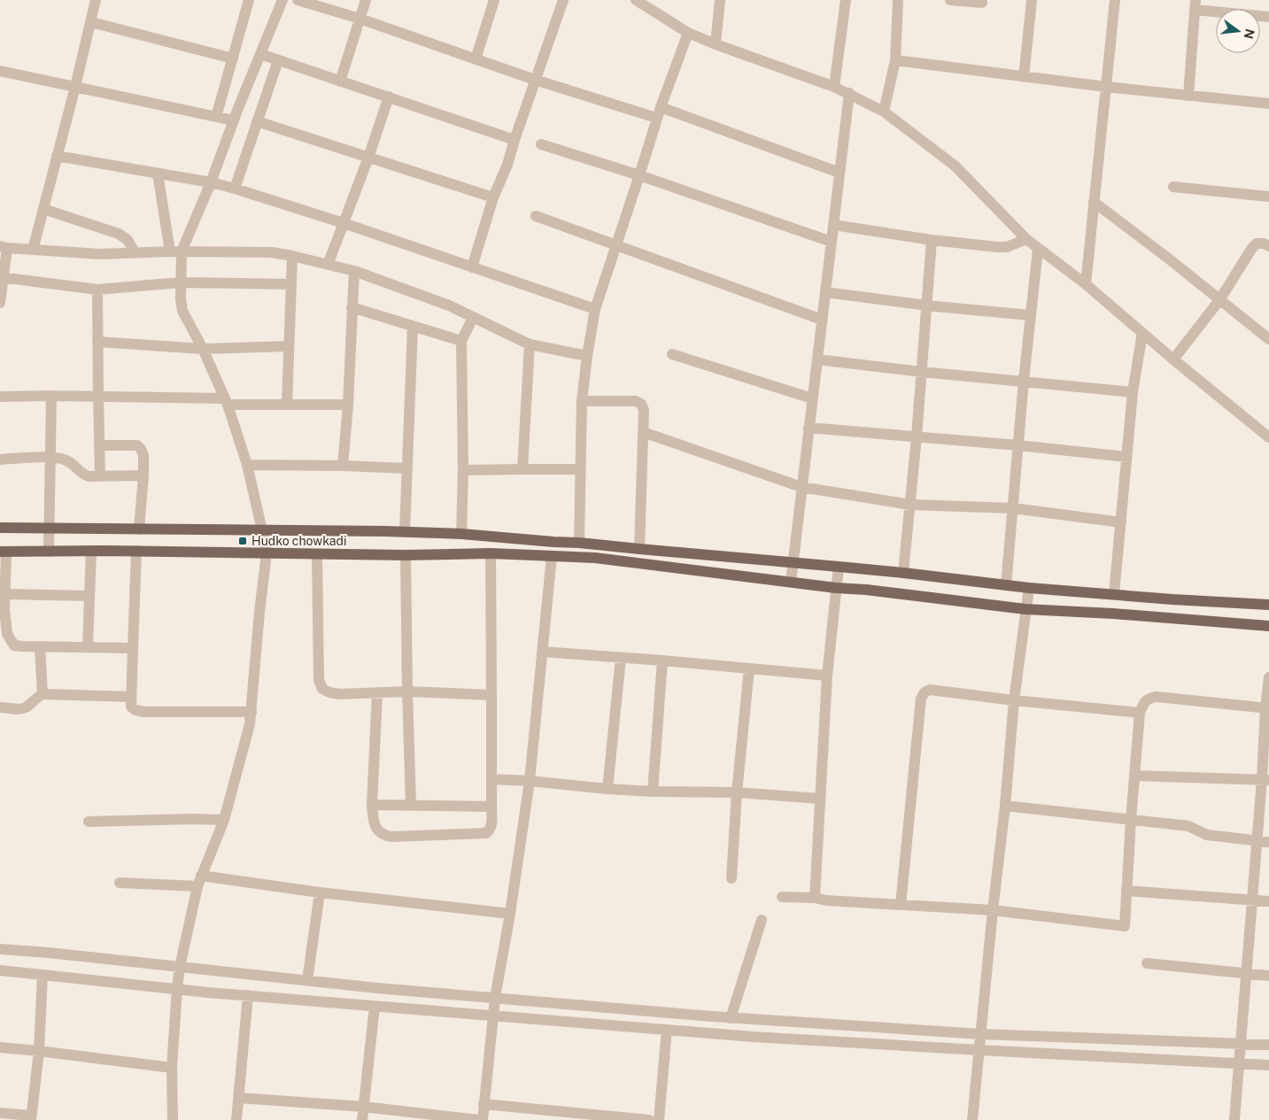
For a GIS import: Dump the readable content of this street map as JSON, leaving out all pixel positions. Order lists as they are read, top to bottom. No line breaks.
{"places":{"transit":["Hudko chowkadi"]},"north":"right"}
